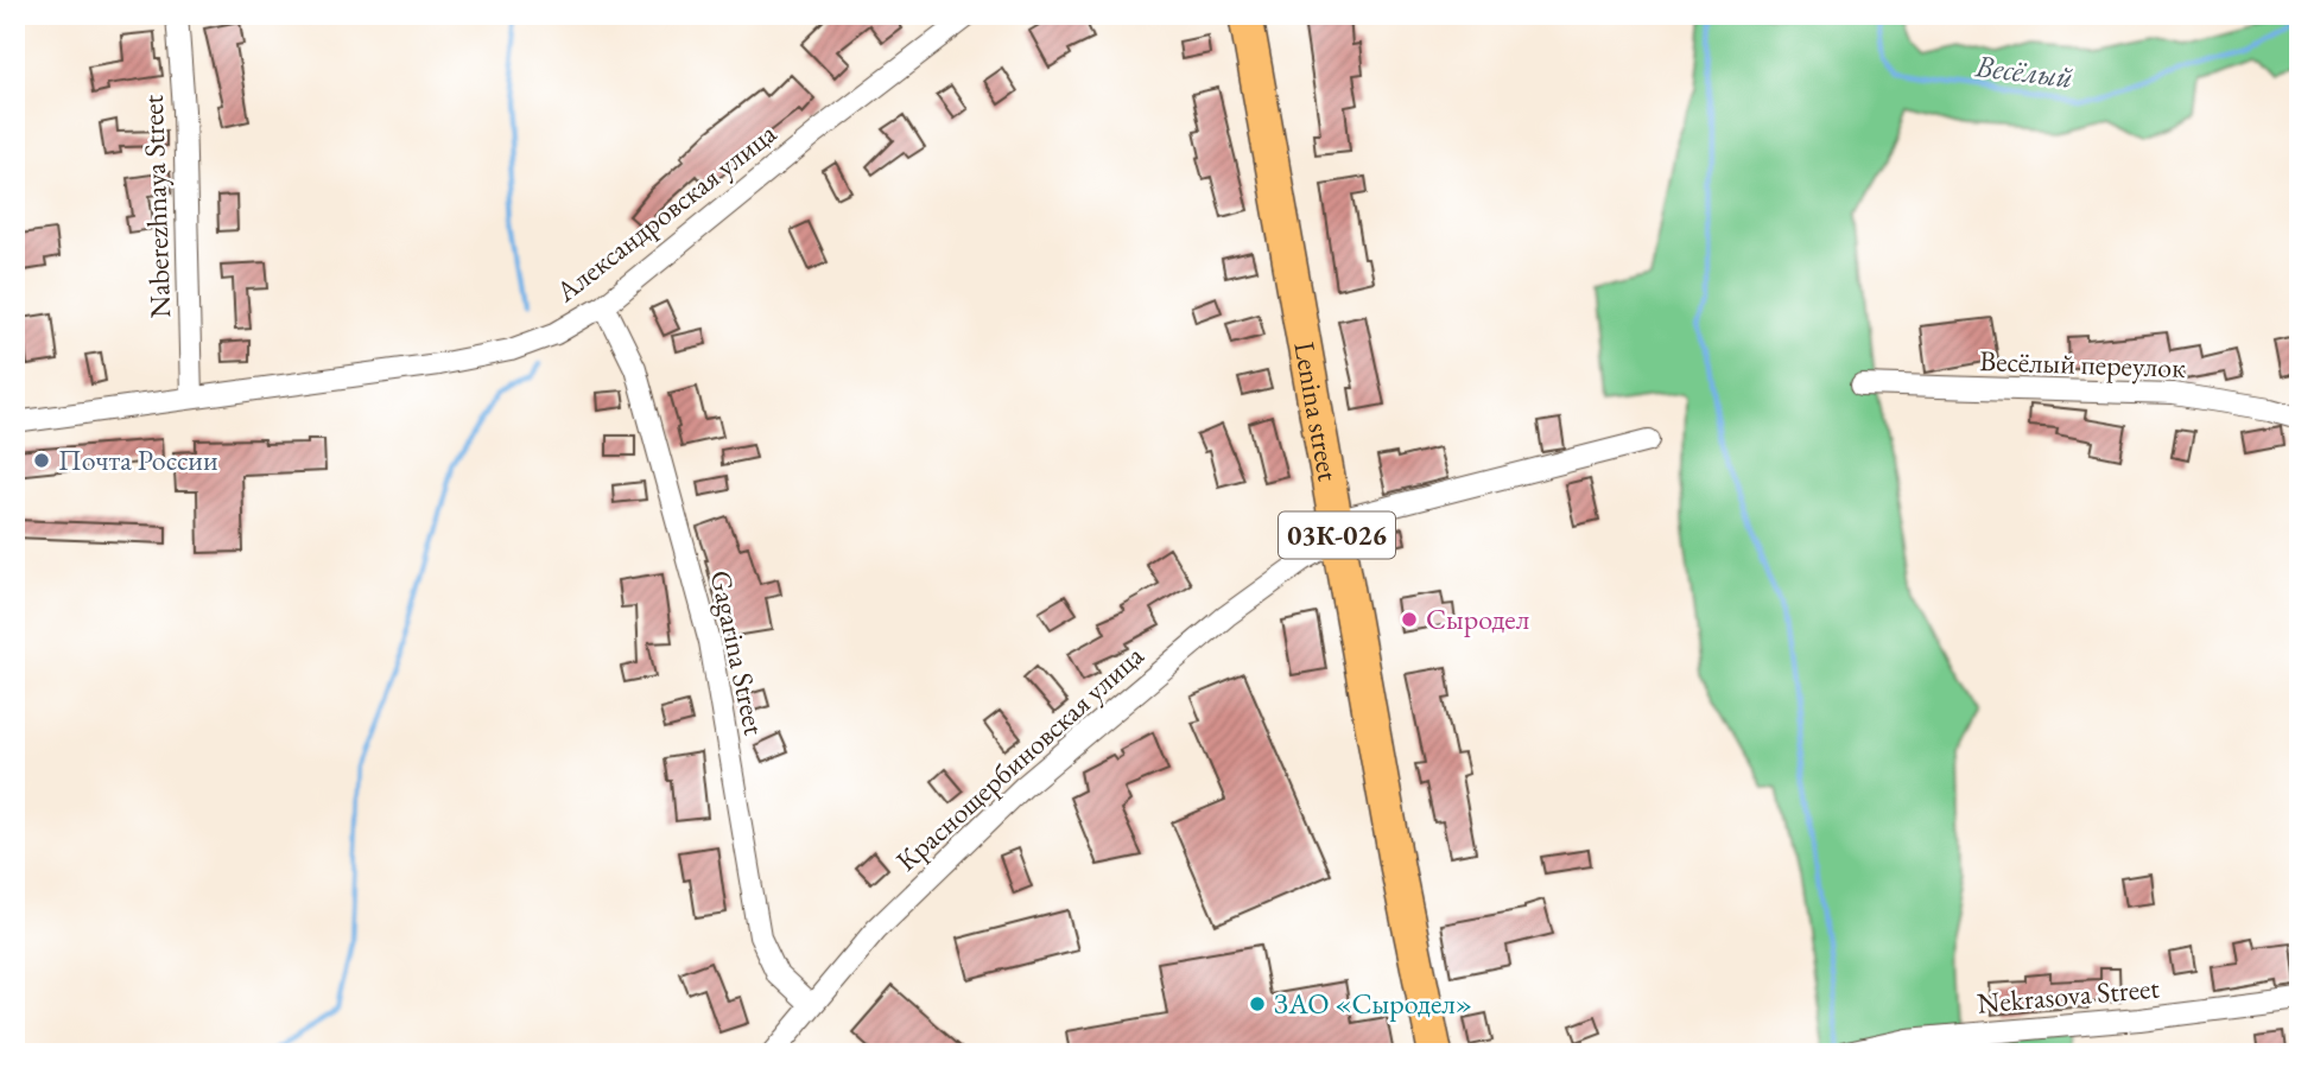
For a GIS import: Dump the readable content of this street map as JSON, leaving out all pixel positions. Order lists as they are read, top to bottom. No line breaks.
{"streets":{"main road":["Lenina street","03К-026"],"street":["Naberezhnaya Street","Александровская улица","Весёлый переулок","Gagarina Street","Краснощербиновская улица","Nekrasova Street"]},"crossings":[["Naberezhnaya Street","Александровская улица"],["Александровская улица","Gagarina Street"],["Lenina street","Краснощербиновская улица"],["Gagarina Street","Краснощербиновская улица"]],"water":["Весёлый"],"places":["Почта России","Сыродел","ЗАО «Сыродел»"]}
